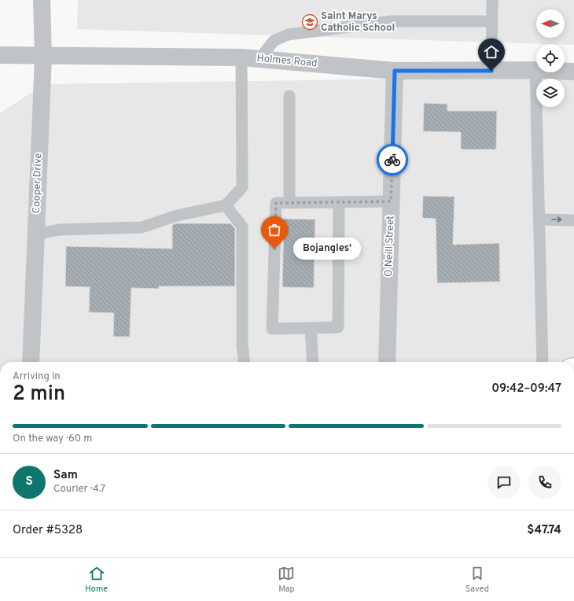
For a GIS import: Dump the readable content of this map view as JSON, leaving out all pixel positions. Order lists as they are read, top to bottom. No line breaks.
{"streets":{"street":["Holmes Road","Cooper Drive","O Neill Street"]},"crossings":[["Holmes Road","Cooper Drive"],["Holmes Road","O Neill Street"]],"places":{"school or university":["Saint Marys Catholic School"],"other":["Bojangles'"]},"north":"left","page":{"bubble":"Bojangles'","heading":["2 min","Arriving in","09:42–09:47"],"panel":["Sam","Courier · 4.7","Order #5328","$47.74"],"bar":"On the way · 60 m","round":"S","tabs":["Home","Map","Saved"]}}
